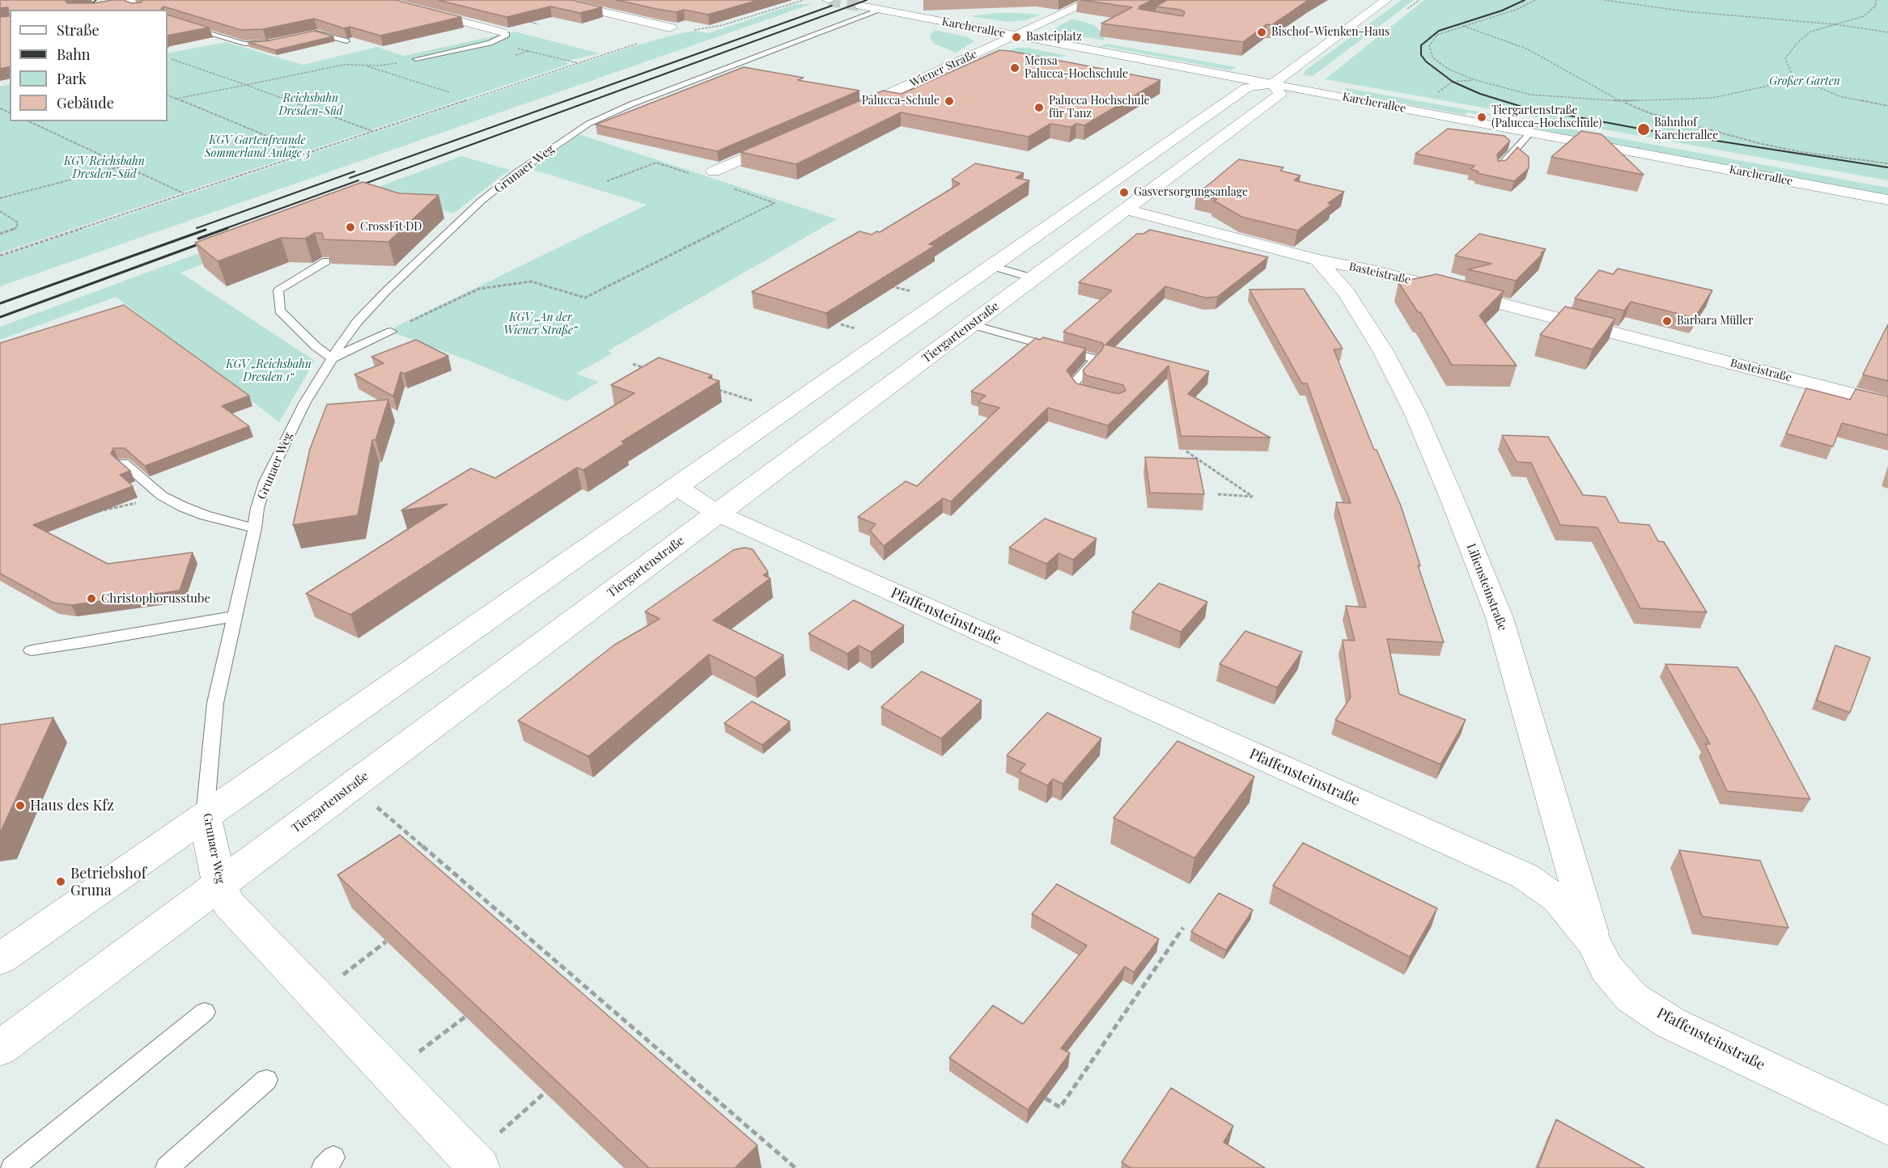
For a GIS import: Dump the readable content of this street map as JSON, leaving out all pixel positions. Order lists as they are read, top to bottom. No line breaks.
{"streets":{"street":["Karcherallee","Wiener Straße","Grunaer Weg","Basteistraße","Tiergartenstraße","Liliensteinstraße","Pfaffensteinstraße"]},"crossings":[["Karcherallee","Wiener Straße"],["Karcherallee","Grunaer Weg"],["Karcherallee","Tiergartenstraße"],["Grunaer Weg","Tiergartenstraße"],["Basteistraße","Tiergartenstraße"],["Basteistraße","Liliensteinstraße"],["Tiergartenstraße","Pfaffensteinstraße"],["Liliensteinstraße","Pfaffensteinstraße"]],"parks":["Großer Garten","Reichsbahn Dresden-Süd","KGV Gartenfreunde Sommerland Anlage 3","KGV Reichsbahn Dresden-Süd","KGV „An der Wiener Straße“","KGV „Reichsbahn Dresden 1“"],"places":["Bischof-Wienken-Haus","Basteiplatz","Mensa Palucca-Hochschule","Palucca-Schule","Palucca Hochschule für Tanz","Tiergartenstraße (Palucca-Hochschule)","Bahnhof Karcherallee","Gasversorgungsanlage","CrossFit DD","Barbara Müller","Christophorusstube","Haus des Kfz","Betriebshof Gruna"],"legend":["Straße","Bahn","Park","Gebäude"]}
